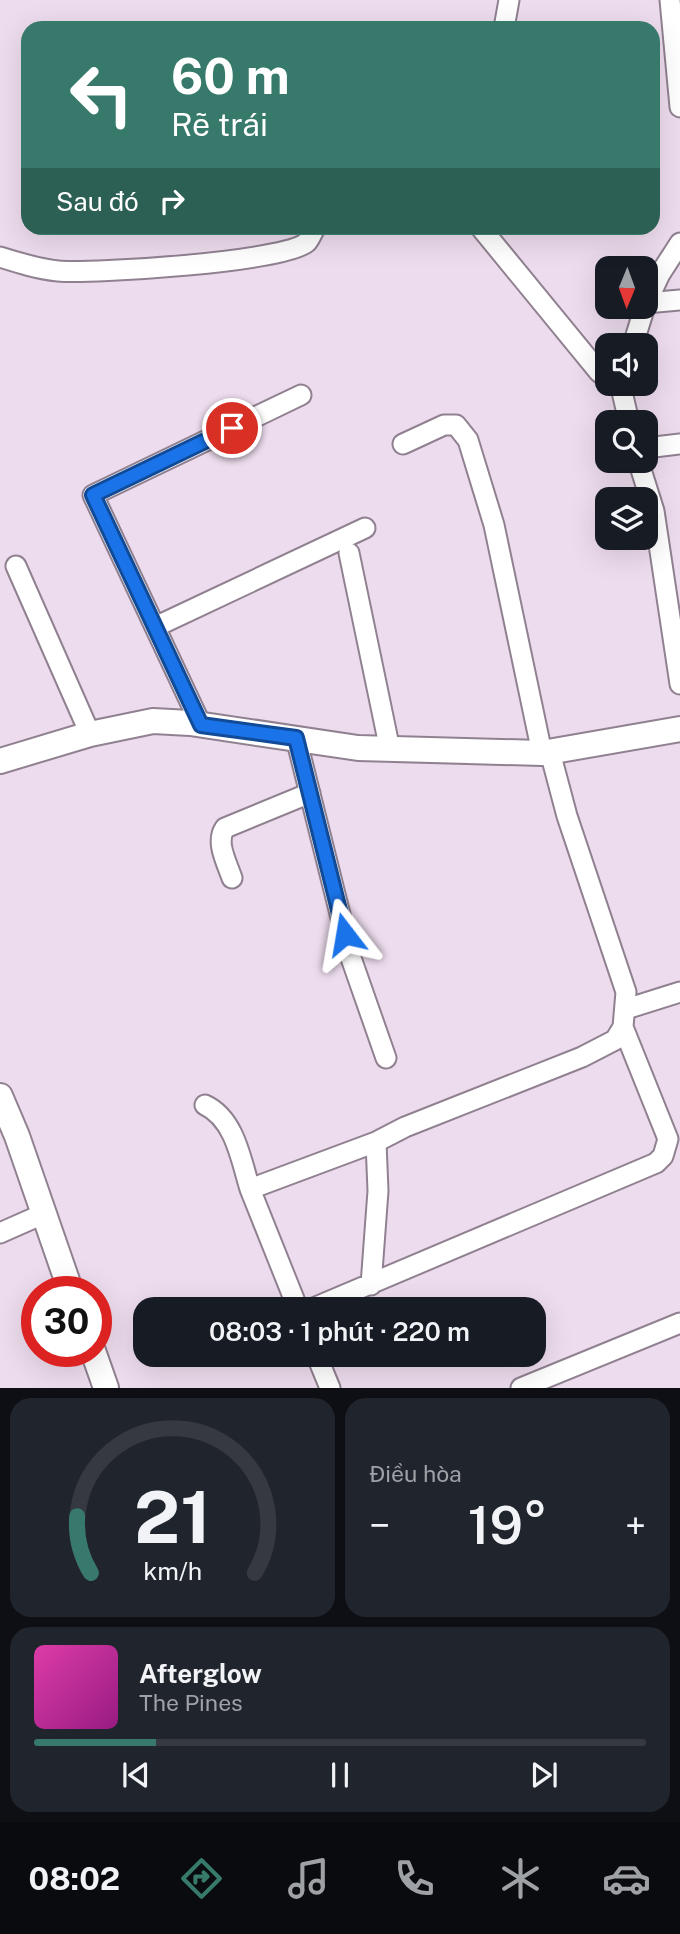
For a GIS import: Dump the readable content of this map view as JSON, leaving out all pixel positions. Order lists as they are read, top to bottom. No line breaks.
{"north":"bottom","page":{"turn":["60 m","Rẽ trái"],"then":"Sau đó","limit":"30","trip":"08:03 · 1 phút · 220 m","tile":"Điều hòa","heat":["−","19°","+"],"song":["Afterglow","The Pines"],"tabs":"08:02","gauge":["21","km/h"]}}
